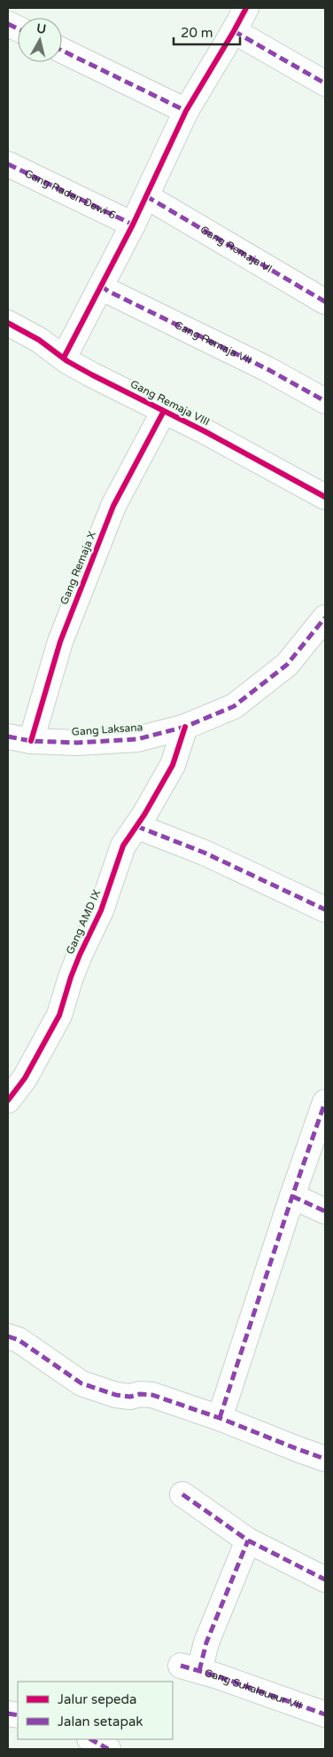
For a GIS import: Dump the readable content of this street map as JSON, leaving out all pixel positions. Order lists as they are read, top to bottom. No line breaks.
{"streets":{"street":["Gang Raden Dewi 6","Gang Remaja VI","Gang Remaja VII","Gang Remaja VIII","Gang Remaja X","Gang Laksana","Gang AMD IX","Gang Sukaleueur VII"]},"crossings":[["Gang Remaja VIII","Gang Remaja X"],["Gang Remaja X","Gang Laksana"],["Gang Laksana","Gang AMD IX"]],"legend":["Jalur sepeda","Jalan setapak"],"scale_bar":"20 m","north":"top"}
